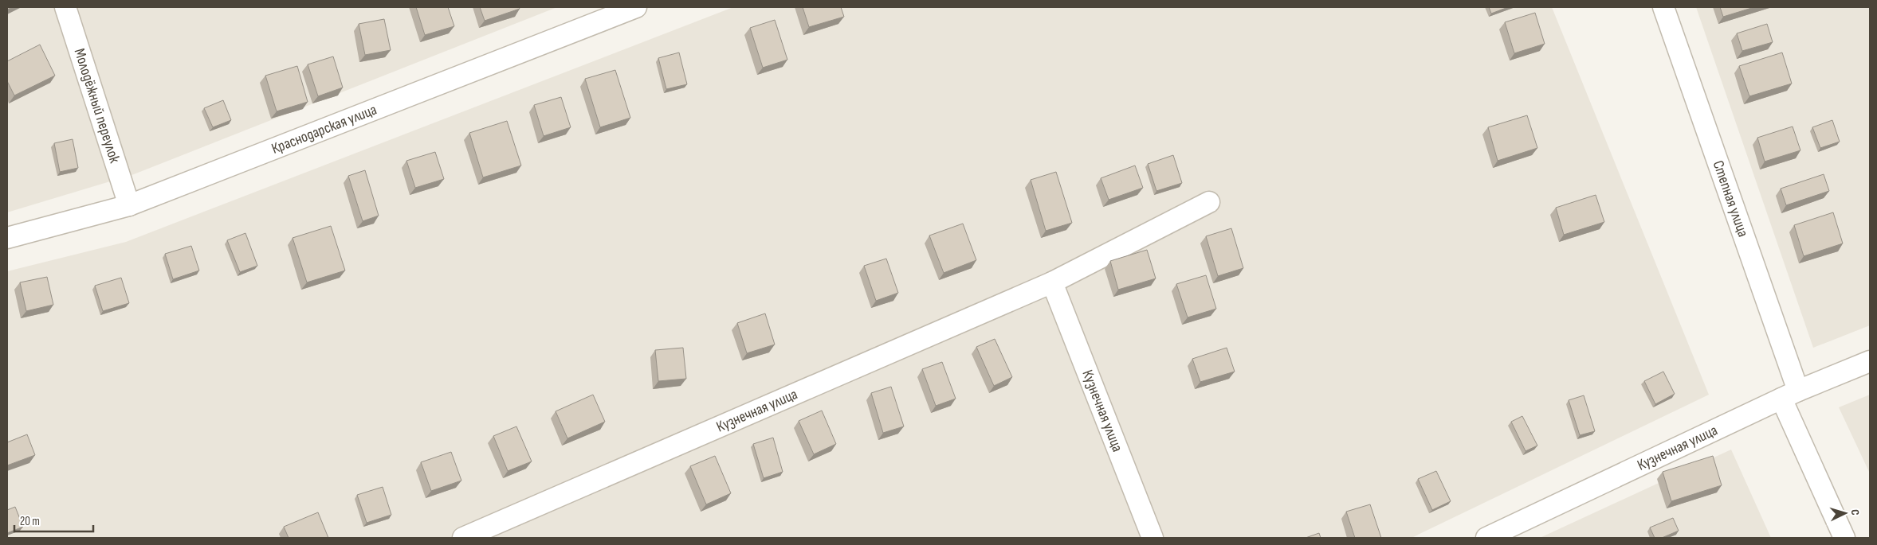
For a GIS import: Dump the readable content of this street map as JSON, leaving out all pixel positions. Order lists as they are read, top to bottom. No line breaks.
{"streets":{"street":["Молодёжный переулок","Краснодарская улица","Степная улица","Кузнечная улица"]},"crossings":[["Молодёжный переулок","Краснодарская улица"],["Степная улица","Кузнечная улица"]],"scale_bar":"20 m","north":"right"}
